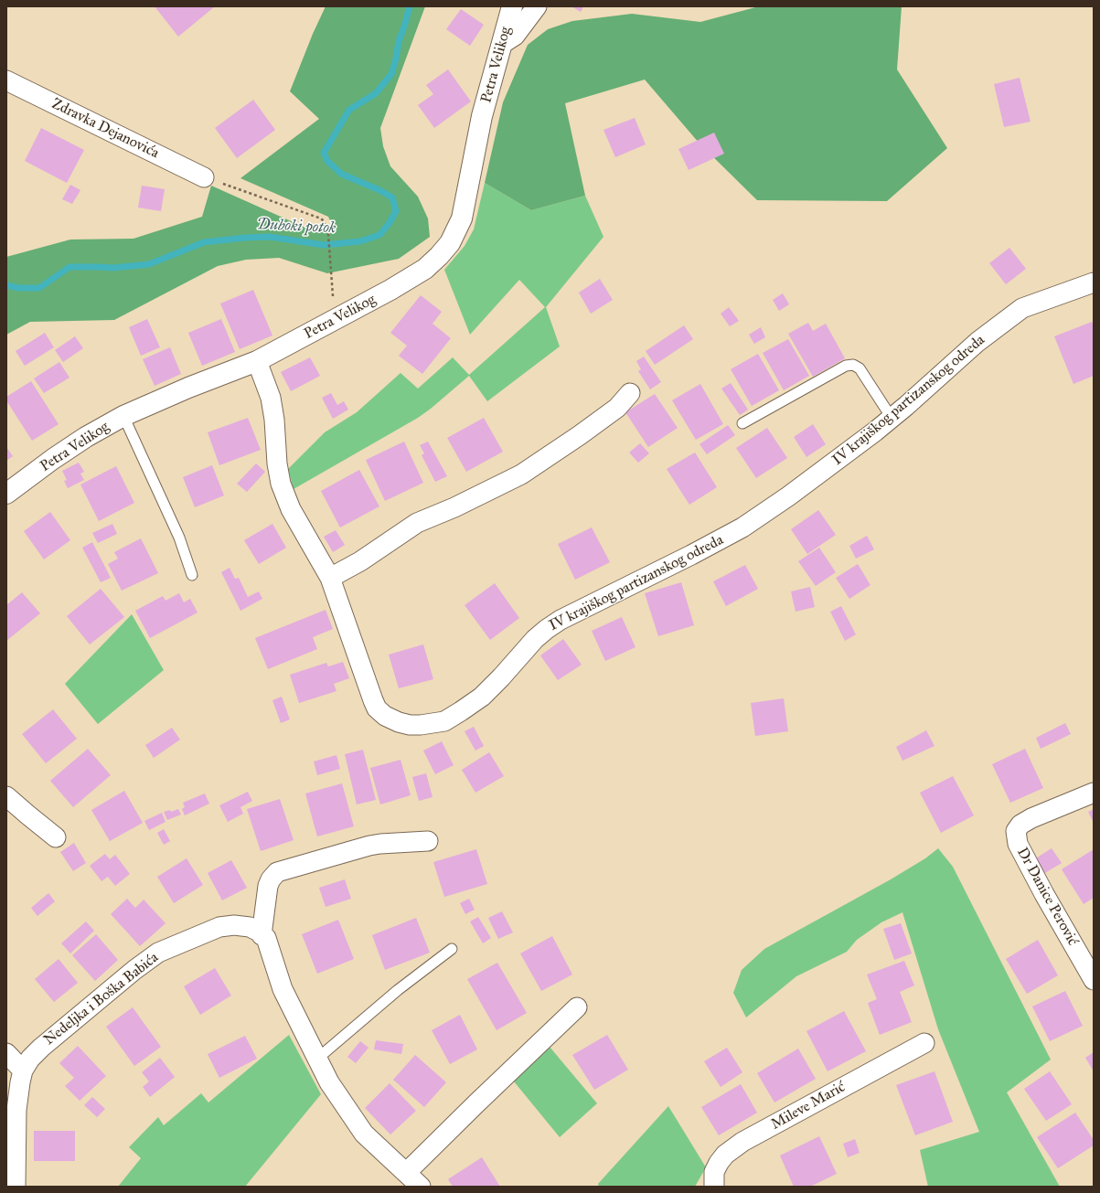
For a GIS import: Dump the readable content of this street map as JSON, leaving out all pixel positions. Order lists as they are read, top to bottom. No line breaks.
{"streets":{"street":["Petra Velikog","Zdravka Dejanovića","IV krajiškog partizanskog odreda","Dr Danice Perović","Nedeljka i Boška Babića","Mileve Marić"]},"crossings":[["Petra Velikog","IV krajiškog partizanskog odreda"]],"water":["Duboki potok"]}
